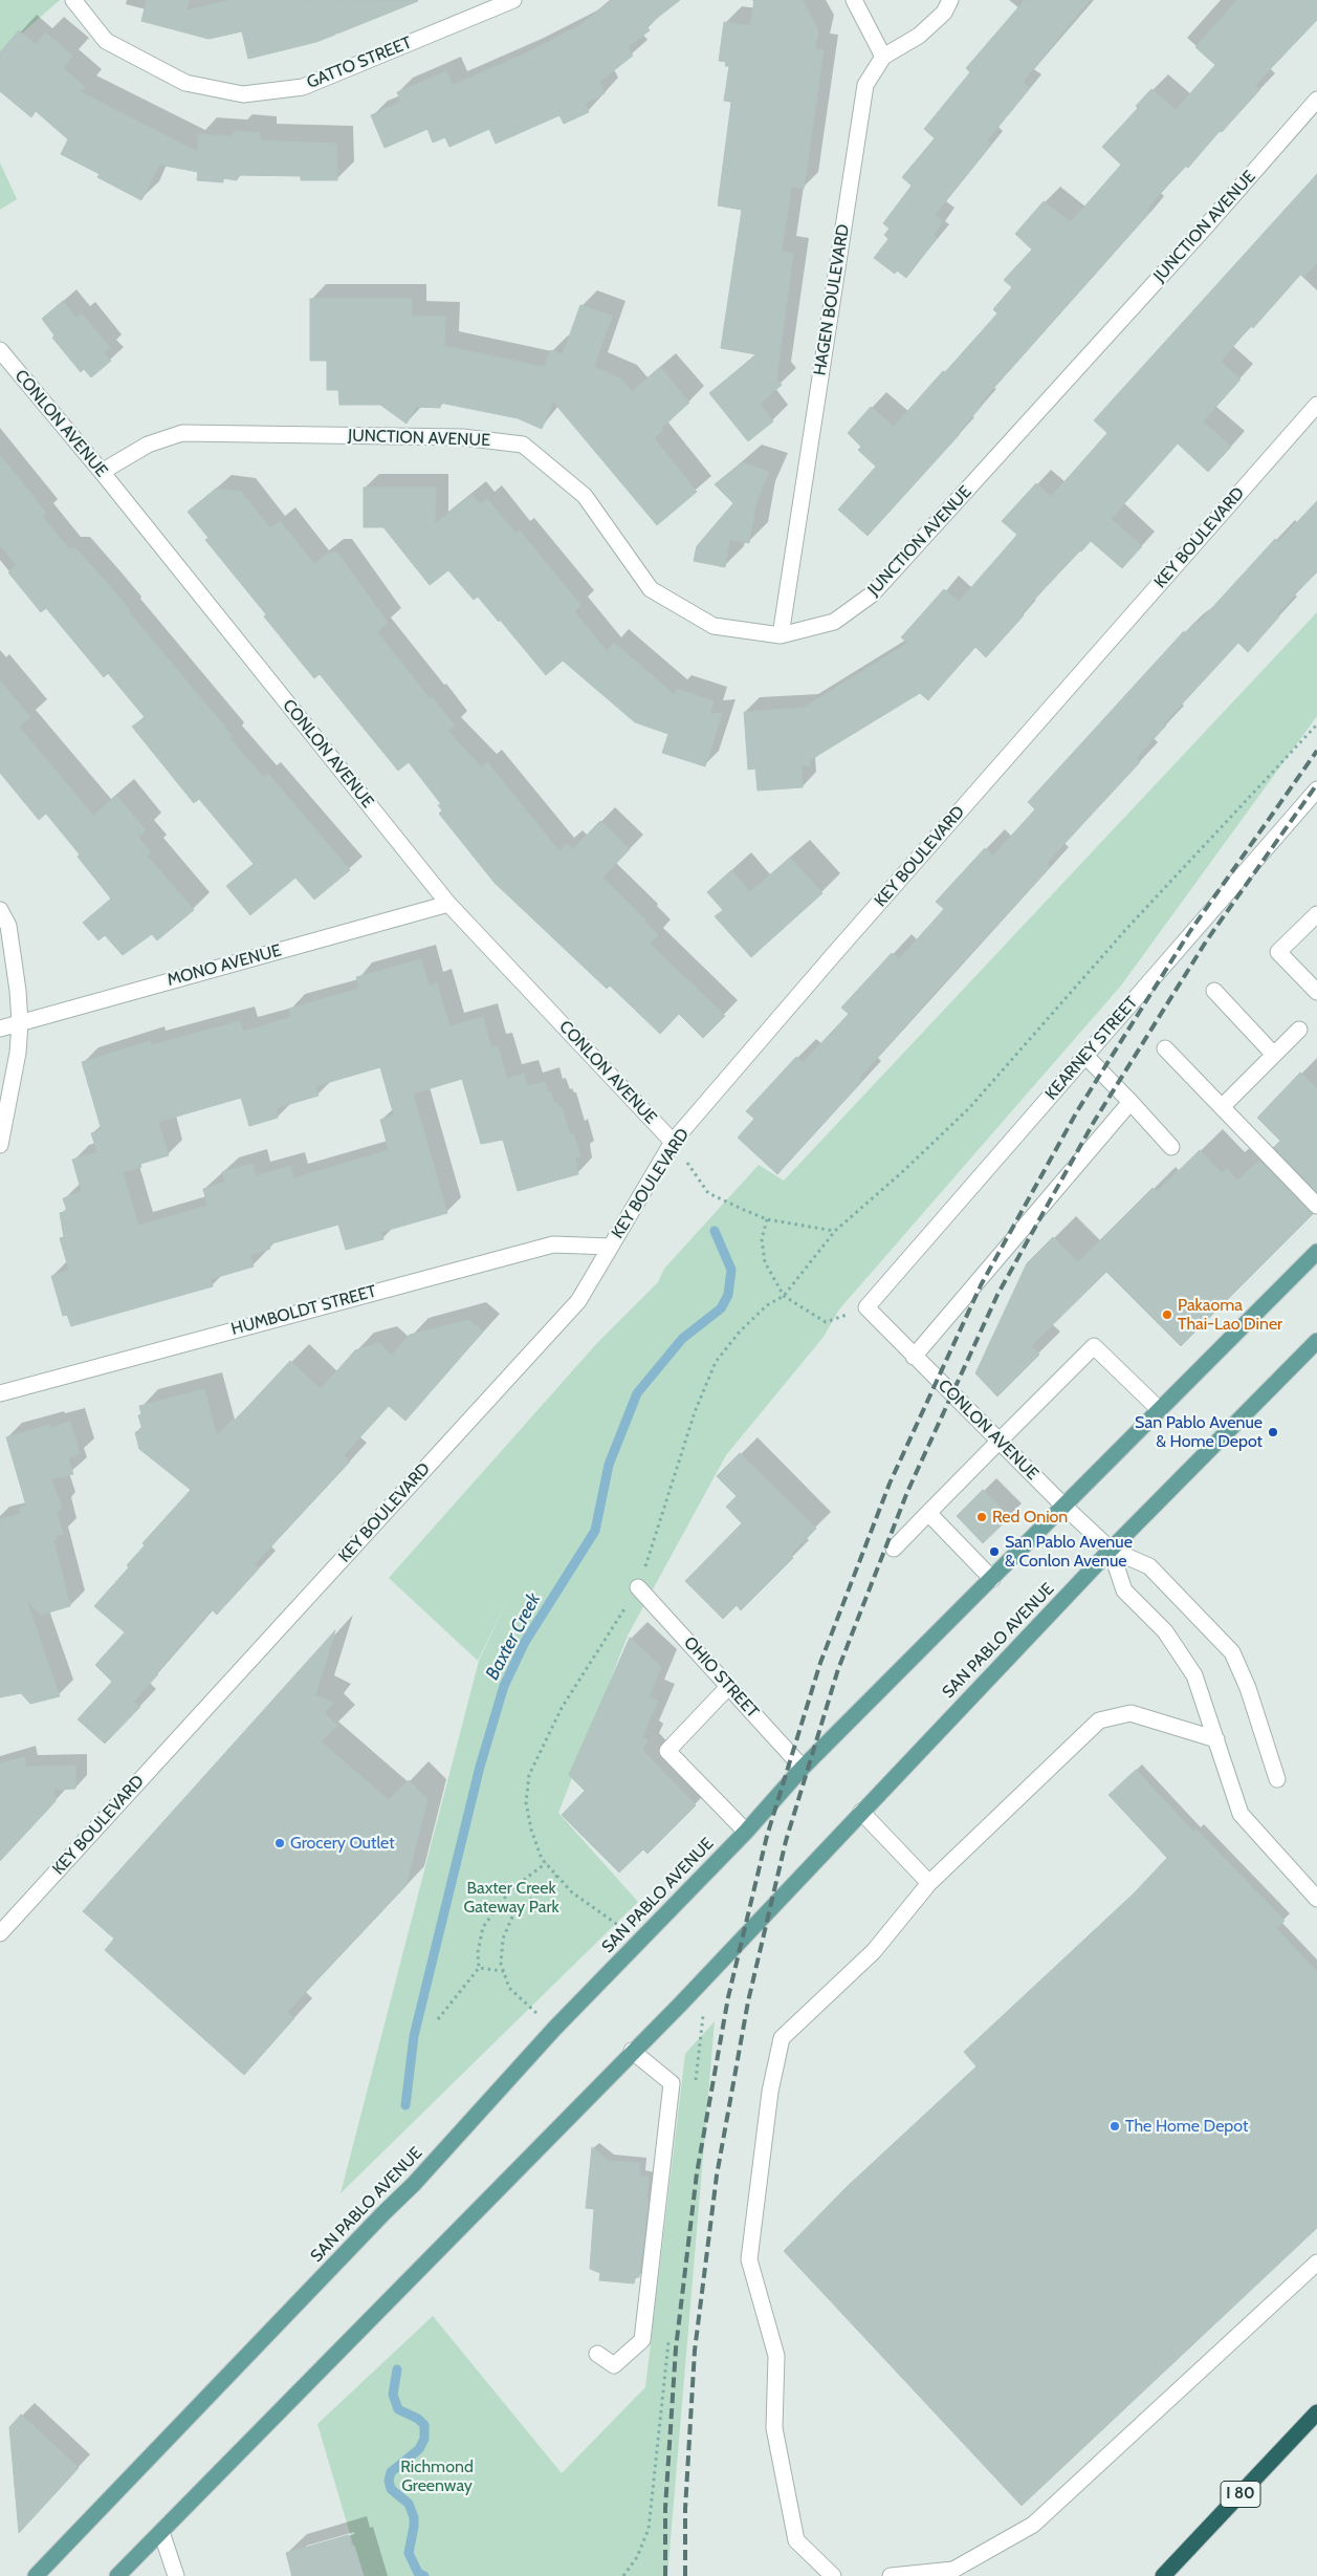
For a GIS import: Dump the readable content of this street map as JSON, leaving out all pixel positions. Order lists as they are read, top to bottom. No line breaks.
{"streets":{"highway":["I 80"],"main road":["SAN PABLO AVENUE"],"street":["GATTO STREET","JUNCTION AVENUE","HAGEN BOULEVARD","CONLON AVENUE","KEY BOULEVARD","MONO AVENUE","KEARNEY STREET","HUMBOLDT STREET","OHIO STREET"]},"crossings":[["JUNCTION AVENUE","HAGEN BOULEVARD"],["JUNCTION AVENUE","CONLON AVENUE"],["CONLON AVENUE","KEY BOULEVARD"],["CONLON AVENUE","MONO AVENUE"],["CONLON AVENUE","KEARNEY STREET"],["CONLON AVENUE","SAN PABLO AVENUE"],["KEY BOULEVARD","HUMBOLDT STREET"],["SAN PABLO AVENUE","OHIO STREET"]],"water":["Baxter Creek"],"parks":["Baxter Creek Gateway Park","Richmond Greenway"],"places":["Pakaoma Thai-Lao Diner","San Pablo Avenue & Home Depot","Red Onion","San Pablo Avenue & Conlon Avenue","Grocery Outlet","The Home Depot"]}
